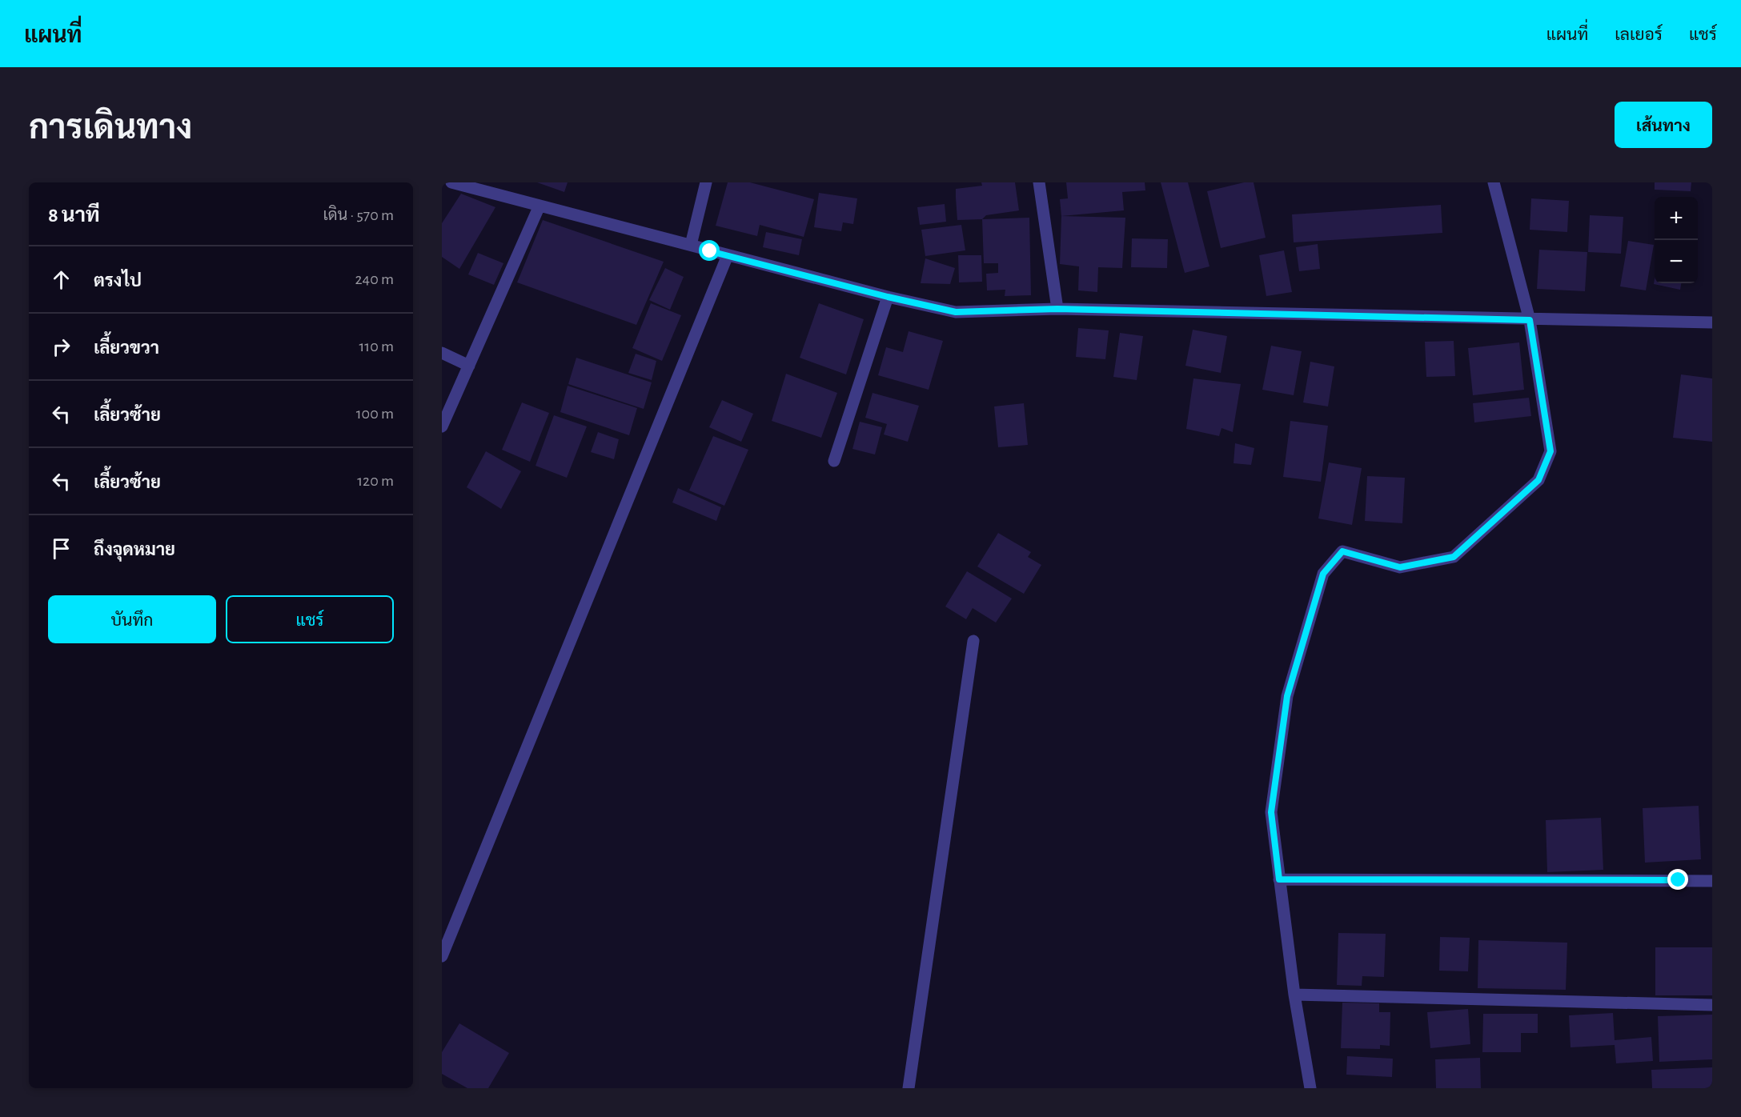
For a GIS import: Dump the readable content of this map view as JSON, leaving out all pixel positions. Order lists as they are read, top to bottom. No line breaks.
{"page":{"header":"แผนที่","nav":["แผนที่","เลเยอร์","แชร์"],"buttons":["เส้นทาง",["บันทึก","แชร์"]],"title":"การเดินทาง","heading":["8 นาที","เดิน · 570 m"],"map_buttons":["+","−"],"list":[["ตรงไป","240 m"],["เลี้ยวขวา","110 m"],["เลี้ยวซ้าย","100 m"],["เลี้ยวซ้าย","120 m"],"ถึงจุดหมาย"]}}
